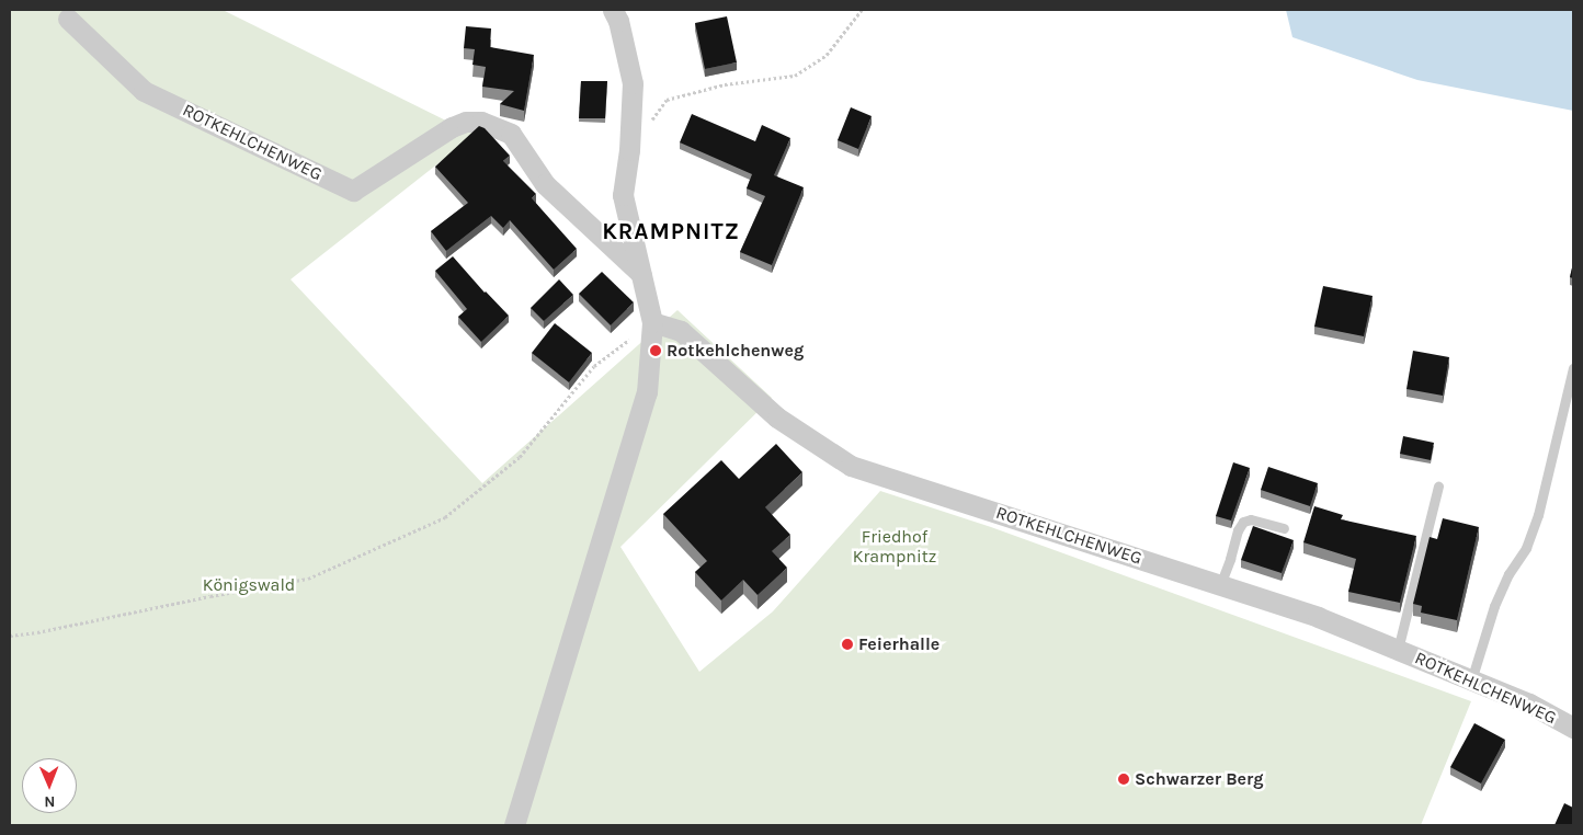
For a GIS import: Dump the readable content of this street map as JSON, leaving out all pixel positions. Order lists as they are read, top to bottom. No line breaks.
{"streets":{"street":["ROTKEHLCHENWEG"]},"districts":["KRAMPNITZ"],"parks":["Friedhof Krampnitz","Königswald"],"places":["Rotkehlchenweg","Feierhalle","Schwarzer Berg"],"north":"bottom"}
